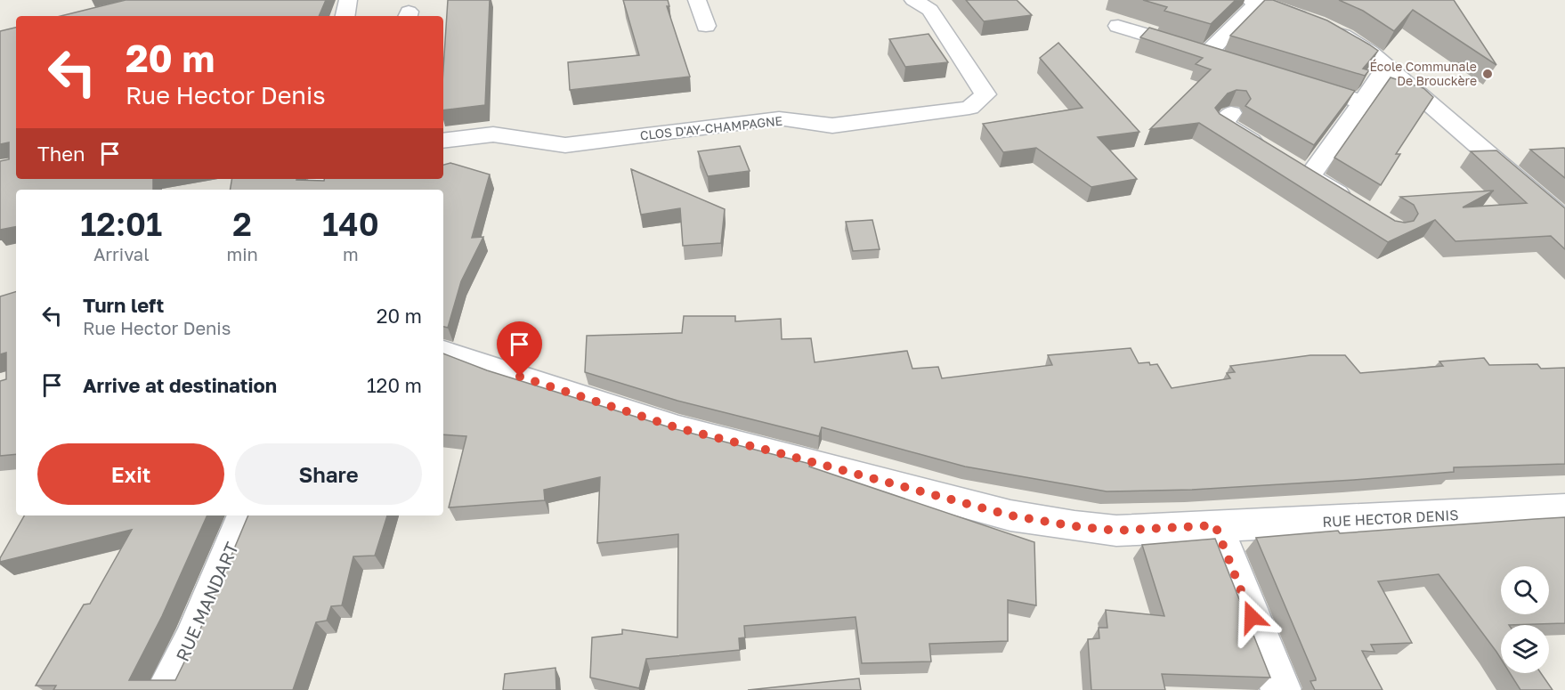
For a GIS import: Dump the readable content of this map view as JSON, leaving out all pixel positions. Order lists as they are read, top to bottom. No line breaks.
{"streets":{"street":["CLOS D'AY-CHAMPAGNE","RUE HECTOR DENIS","RUE MANDART"]},"places":["École Communale De Brouckère"],"page":{"turn":["20 m","Rue Hector Denis"],"then":"Then","eta":["12:01","Arrival","2","min","140","m"],"list":[{"name":"Turn left","note":"Rue Hector Denis","value":"20 m"},{"name":"Arrive at destination","value":"120 m"}],"buttons":["Exit","Share"]}}
